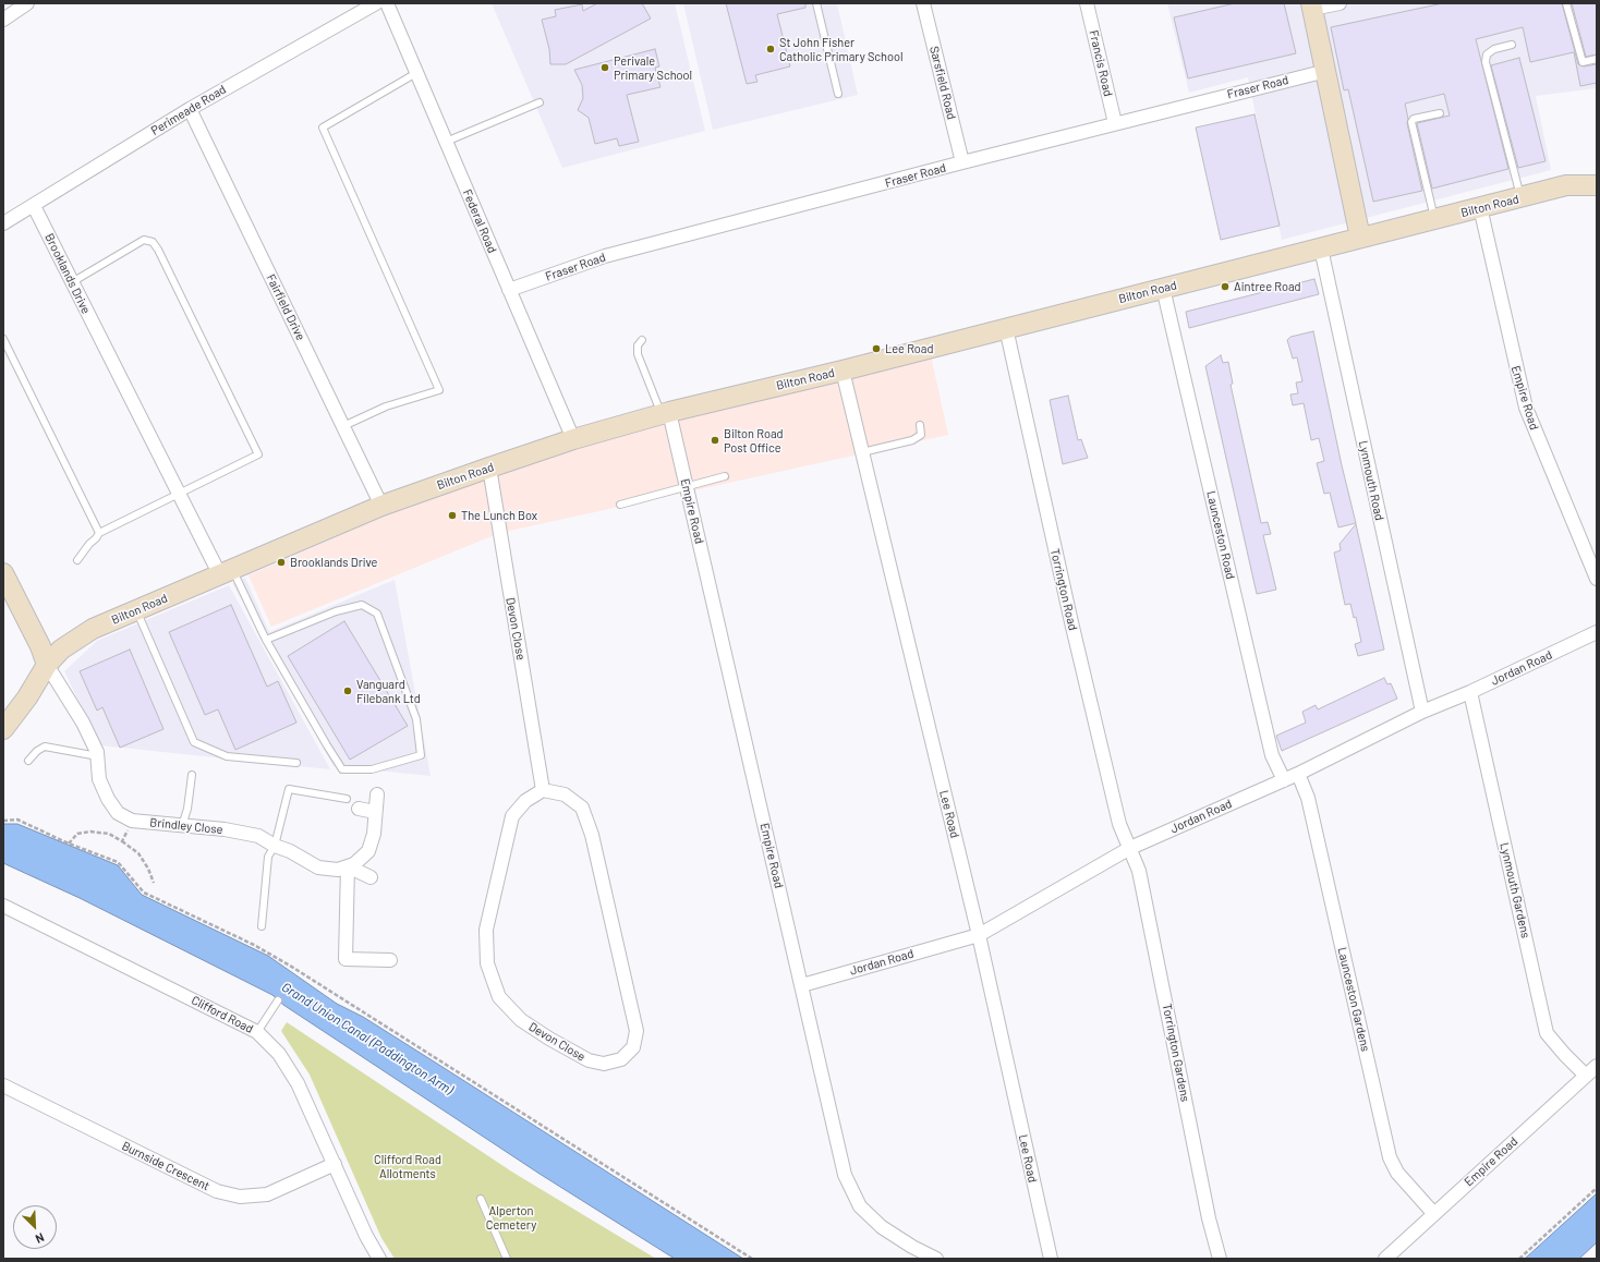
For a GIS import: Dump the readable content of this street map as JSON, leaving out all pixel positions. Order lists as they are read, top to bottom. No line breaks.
{"streets":{"street":["Francis Road","Sarsfield Road","Fraser Road","Perimeade Road","Bilton Road","Federal Road","Brooklands Drive","Fairfield Drive","Empire Road","Lynmouth Road","Launceston Road","Torrington Road","Devon Close","Jordan Road","Lee Road","Brindley Close","Lynmouth Gardens","Launceston Gardens","Clifford Road","Torrington Gardens","Burnside Crescent"]},"crossings":[["Francis Road","Fraser Road"],["Sarsfield Road","Fraser Road"],["Fraser Road","Federal Road"],["Perimeade Road","Brooklands Drive"],["Perimeade Road","Fairfield Drive"],["Bilton Road","Federal Road"],["Bilton Road","Brooklands Drive"],["Bilton Road","Fairfield Drive"],["Bilton Road","Empire Road"],["Bilton Road","Lynmouth Road"],["Bilton Road","Launceston Road"],["Bilton Road","Torrington Road"],["Bilton Road","Devon Close"],["Bilton Road","Lee Road"],["Bilton Road","Brindley Close"],["Empire Road","Jordan Road"],["Empire Road","Lynmouth Gardens"],["Empire Road","Launceston Gardens"],["Lynmouth Road","Jordan Road"],["Launceston Road","Jordan Road"],["Torrington Road","Jordan Road"],["Torrington Road","Torrington Gardens"],["Jordan Road","Lee Road"],["Jordan Road","Lynmouth Gardens"],["Jordan Road","Launceston Gardens"],["Jordan Road","Torrington Gardens"],["Clifford Road","Burnside Crescent"]],"water":["Grand Union Canal (Paddington Arm)"],"parks":["Clifford Road Allotments","Alperton Cemetery"],"places":["St John Fisher Catholic Primary School","Perivale Primary School","Aintree Road","Lee Road","Bilton Road Post Office","The Lunch Box","Brooklands Drive","Vanguard Filebank Ltd"],"north":"bottom right"}
